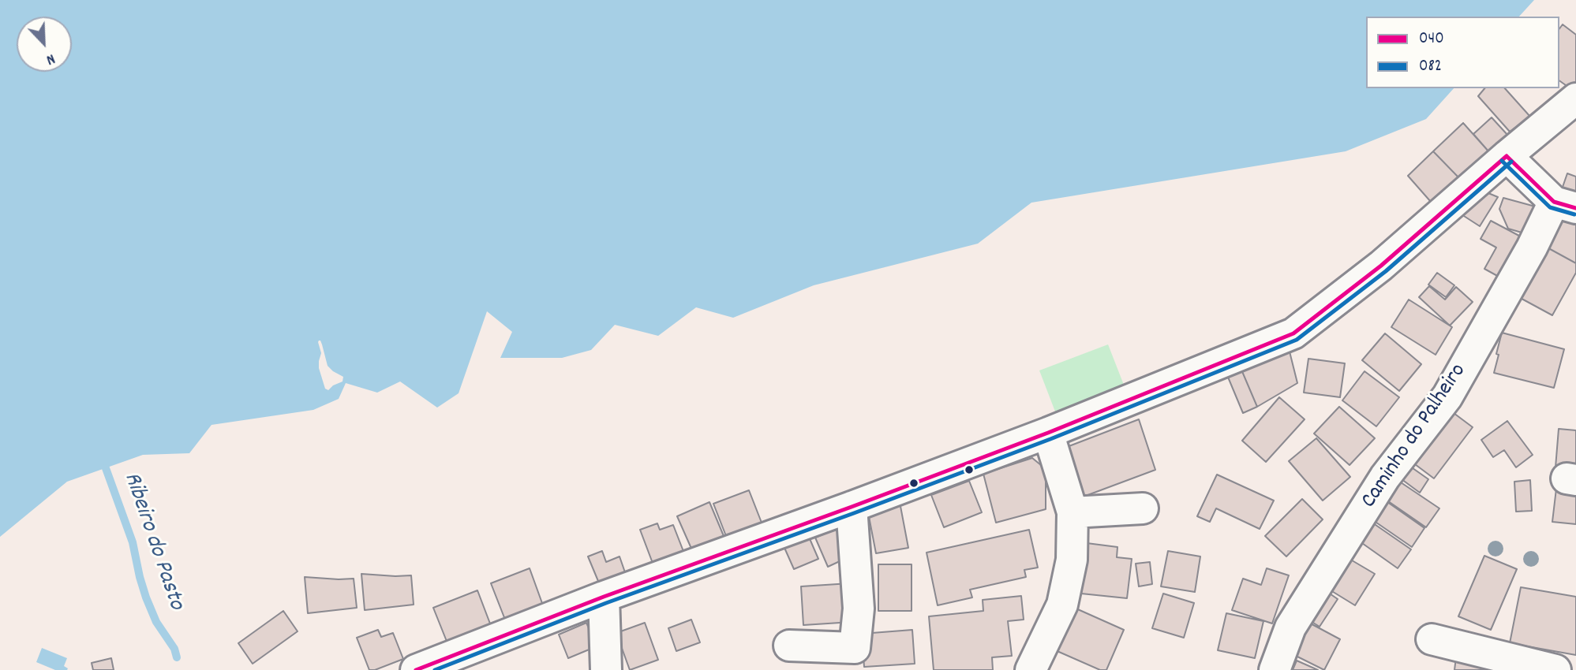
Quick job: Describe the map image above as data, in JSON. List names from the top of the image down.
{
  "streets": {
    "street": ["Caminho do Palheiro"]
  },
  "water": ["Ribeiro do Pasto"],
  "lines": ["transit line 040", "transit line 082"],
  "legend": ["040", "082"],
  "north": "bottom right"
}
